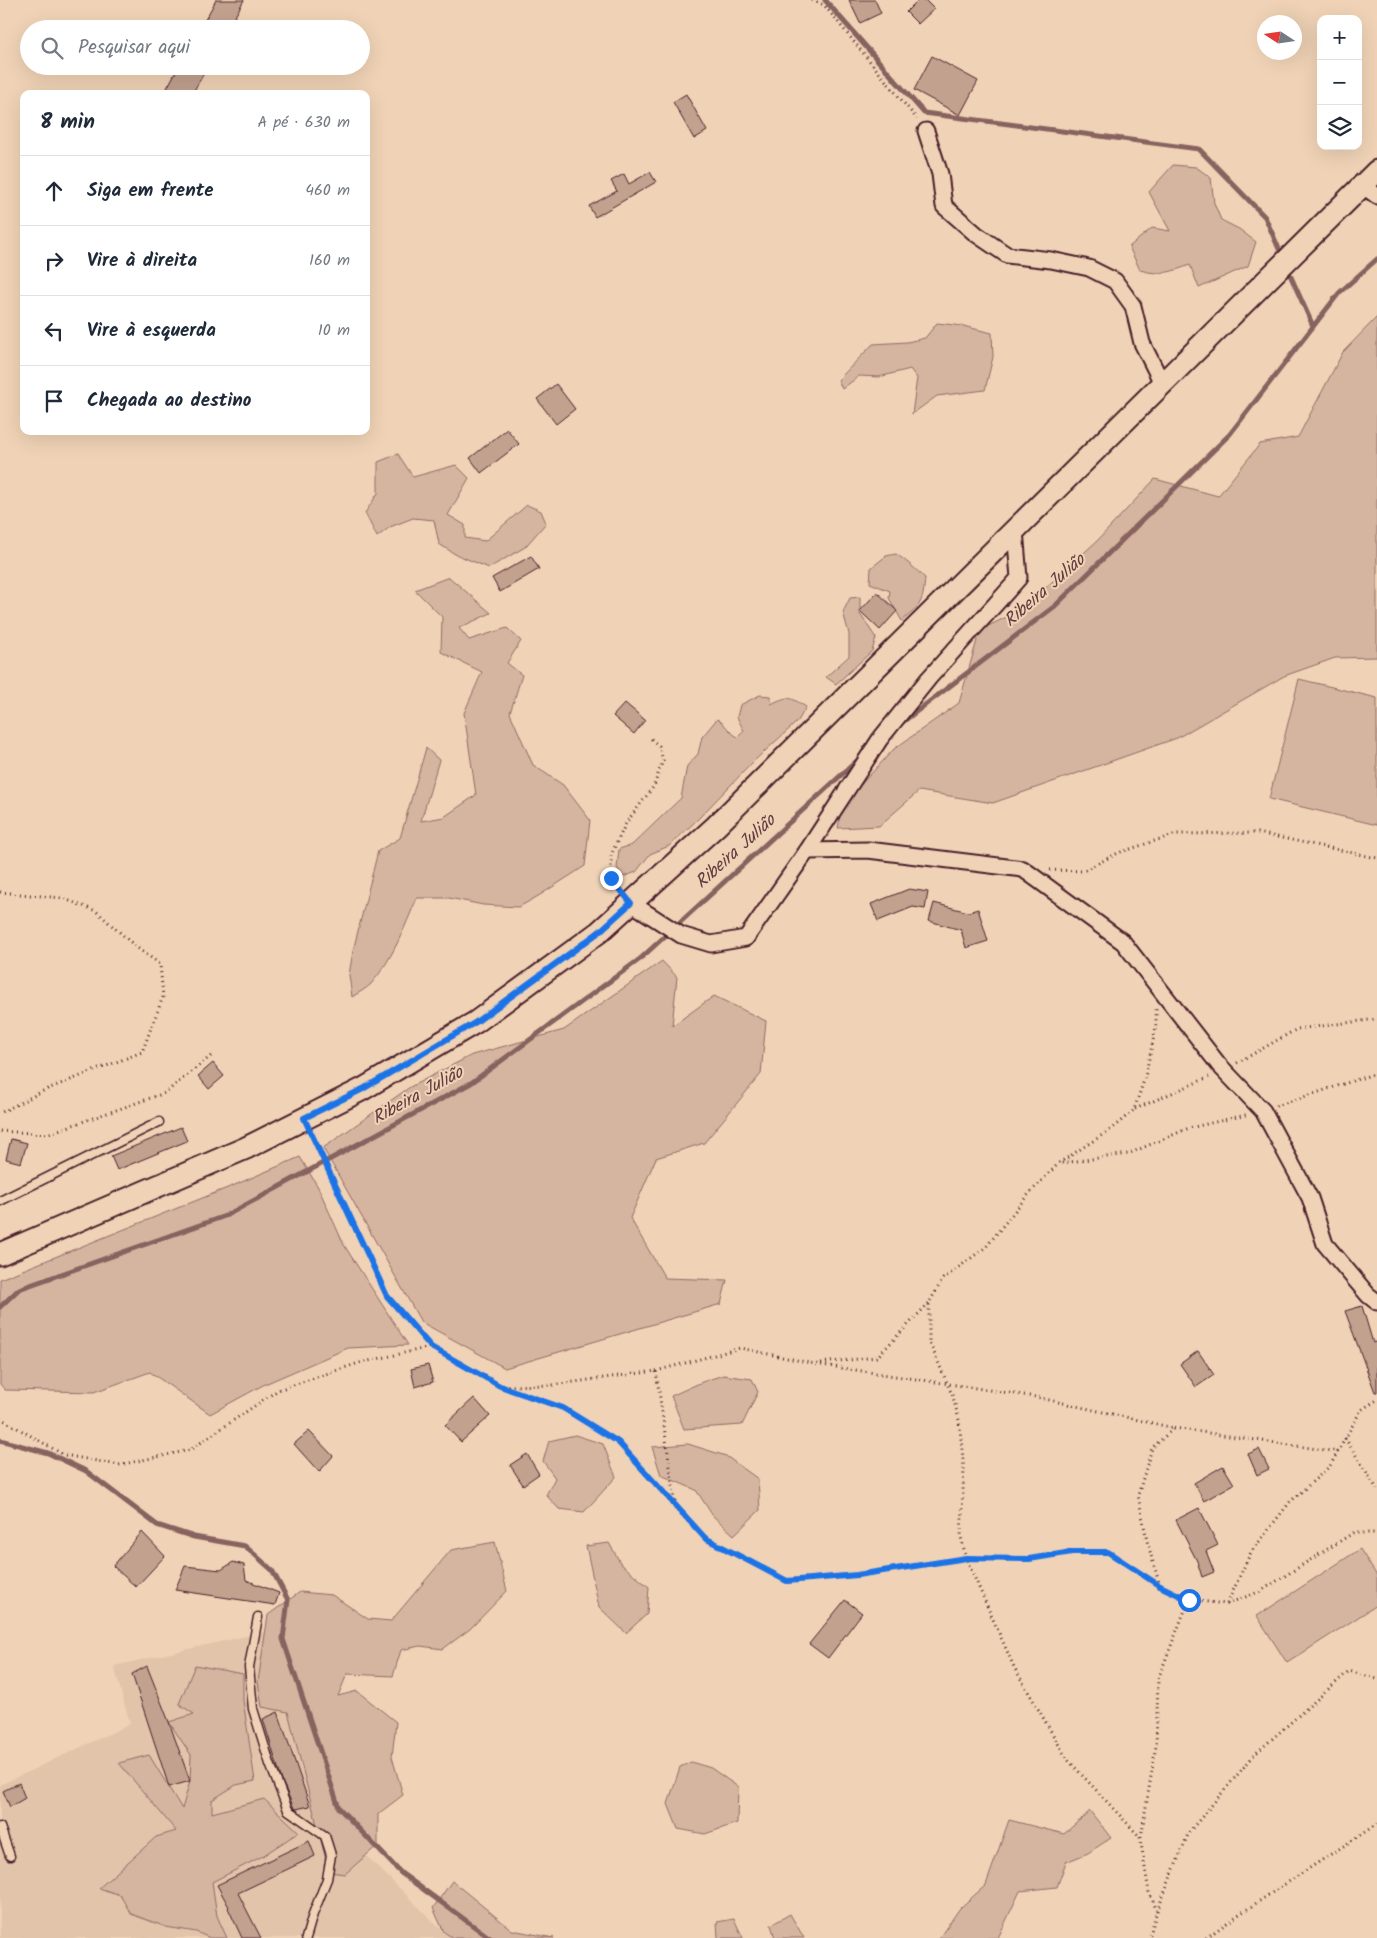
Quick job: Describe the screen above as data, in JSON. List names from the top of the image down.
{
  "water": ["Ribeira Julião"],
  "north": "left",
  "page": {
    "map_buttons": ["+", "−"],
    "search": "Pesquisar aqui",
    "heading": ["8 min", "A pé · 630 m"],
    "list": [
      ["Siga em frente", "460 m"],
      ["Vire à direita", "160 m"],
      ["Vire à esquerda", "10 m"],
      "Chegada ao destino"
    ]
  }
}
